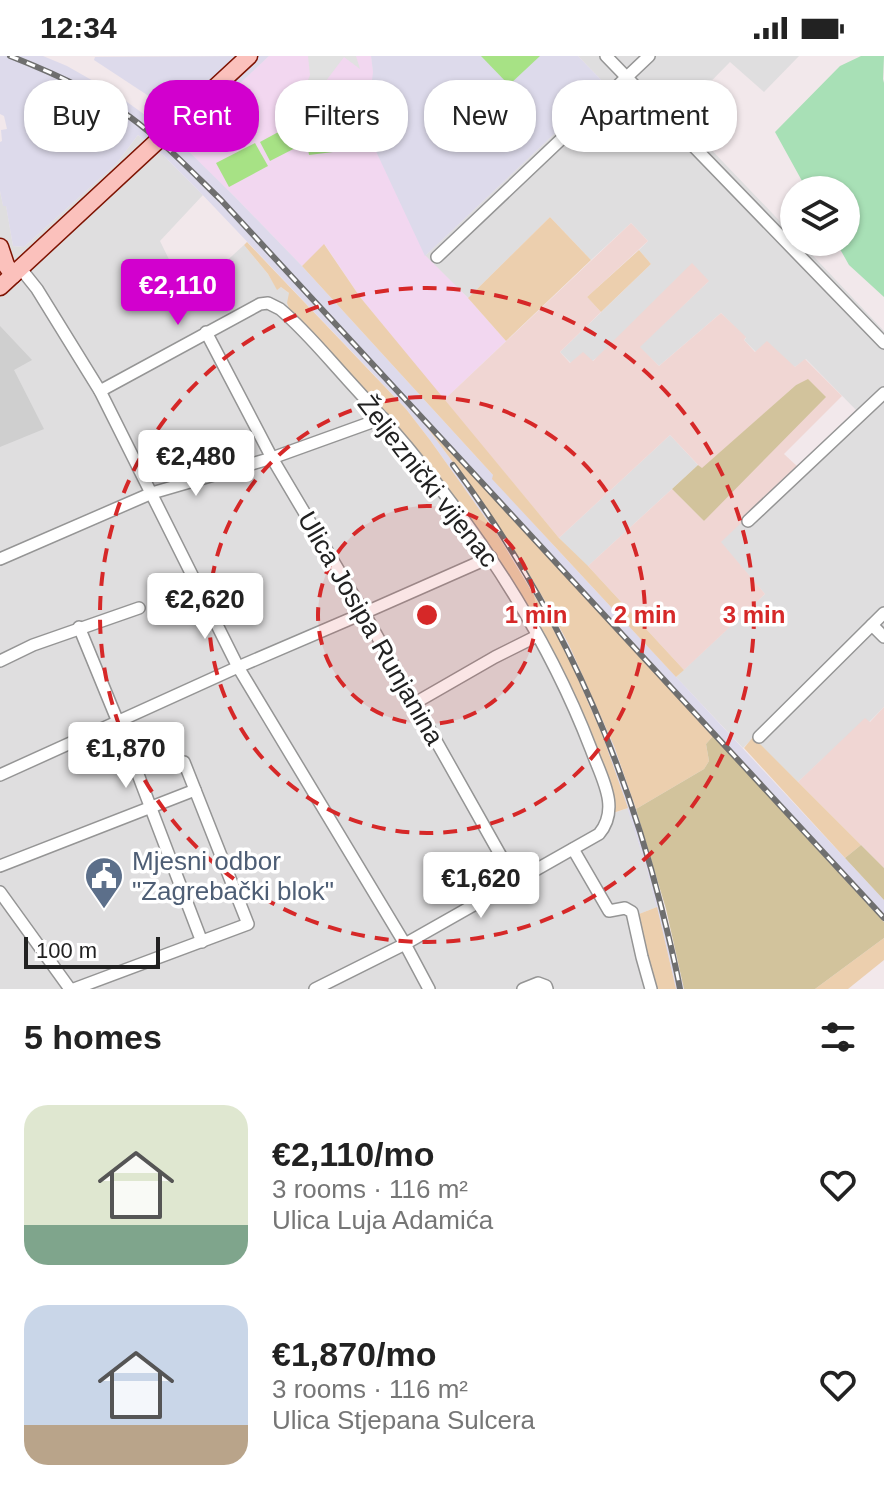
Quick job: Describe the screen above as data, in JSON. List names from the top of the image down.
{
  "streets": {
    "street": ["Željeznički vijenac", "Ulica Josipa Runjanina"]
  },
  "crossings": [
    ["Željeznički vijenac", "Ulica Josipa Runjanina"]
  ],
  "places": {
    "public building": ["Mjesni odbor \"Zagrebački blok\""]
  },
  "scale_bar": "100 m",
  "page": {
    "status": "12:34",
    "chip": [
      "Buy",
      "Rent",
      "Filters",
      "New",
      "Apartment"
    ],
    "price": [
      "€2,110",
      "€2,480",
      "€2,620",
      "€1,870",
      "€1,620"
    ],
    "scale": "100 m",
    "heading": "5 homes",
    "list": [
      {
        "name": "€2,110/mo",
        "note": "3 rooms · 116 m² · Ulica Luja Adamića"
      },
      {
        "name": "€1,870/mo",
        "note": "3 rooms · 116 m² · Ulica Stjepana Sulcera"
      }
    ]
  },
  "rings": ["1 min", "2 min", "3 min"]
}
